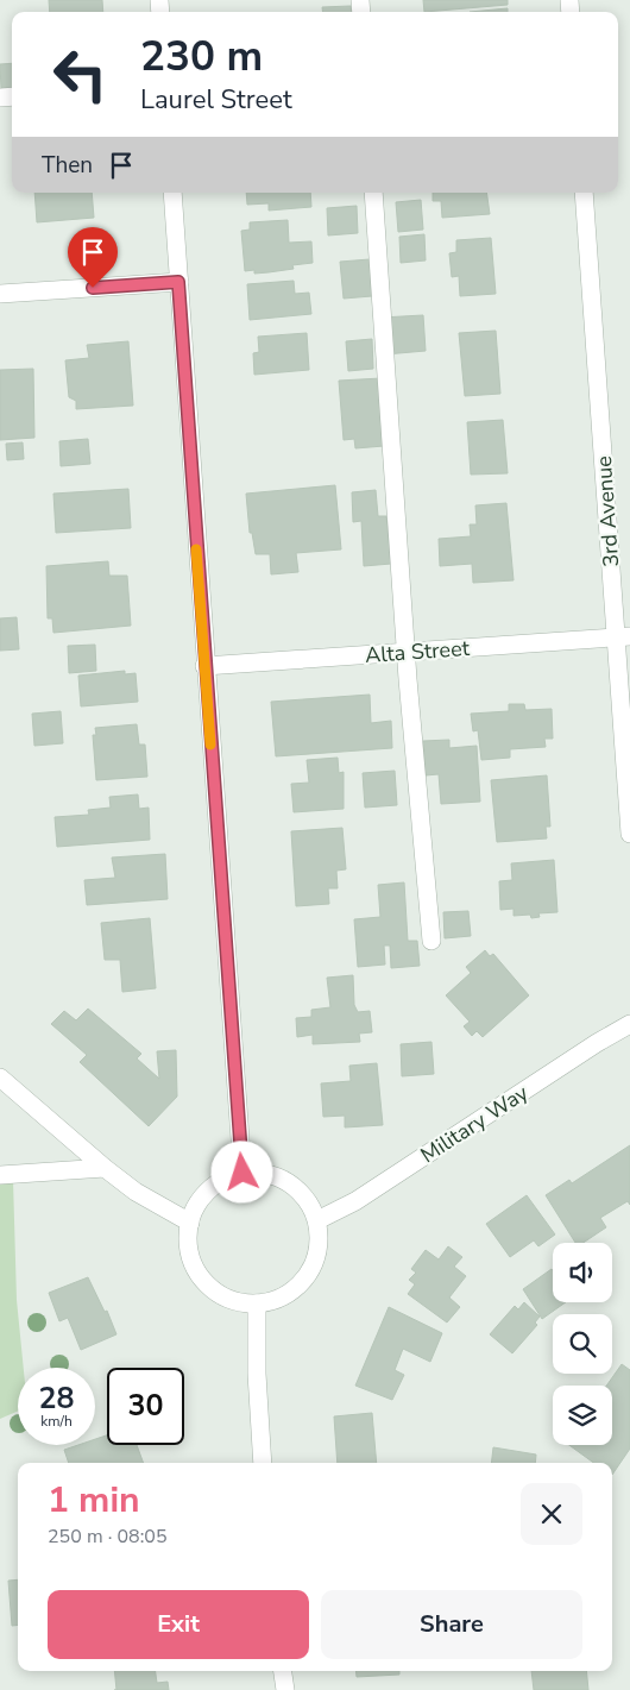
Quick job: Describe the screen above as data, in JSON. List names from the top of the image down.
{
  "streets": {
    "street": ["3rd Avenue", "Alta Street", "Military Way"]
  },
  "crossings": [
    ["3rd Avenue", "Alta Street"]
  ],
  "page": {
    "turn": ["230 m", "Laurel Street"],
    "then": "Then",
    "speed": "28 km/h",
    "limit": "30",
    "heading": ["1 min", "250 m · 08:05"],
    "buttons": ["Exit", "Share"]
  }
}
